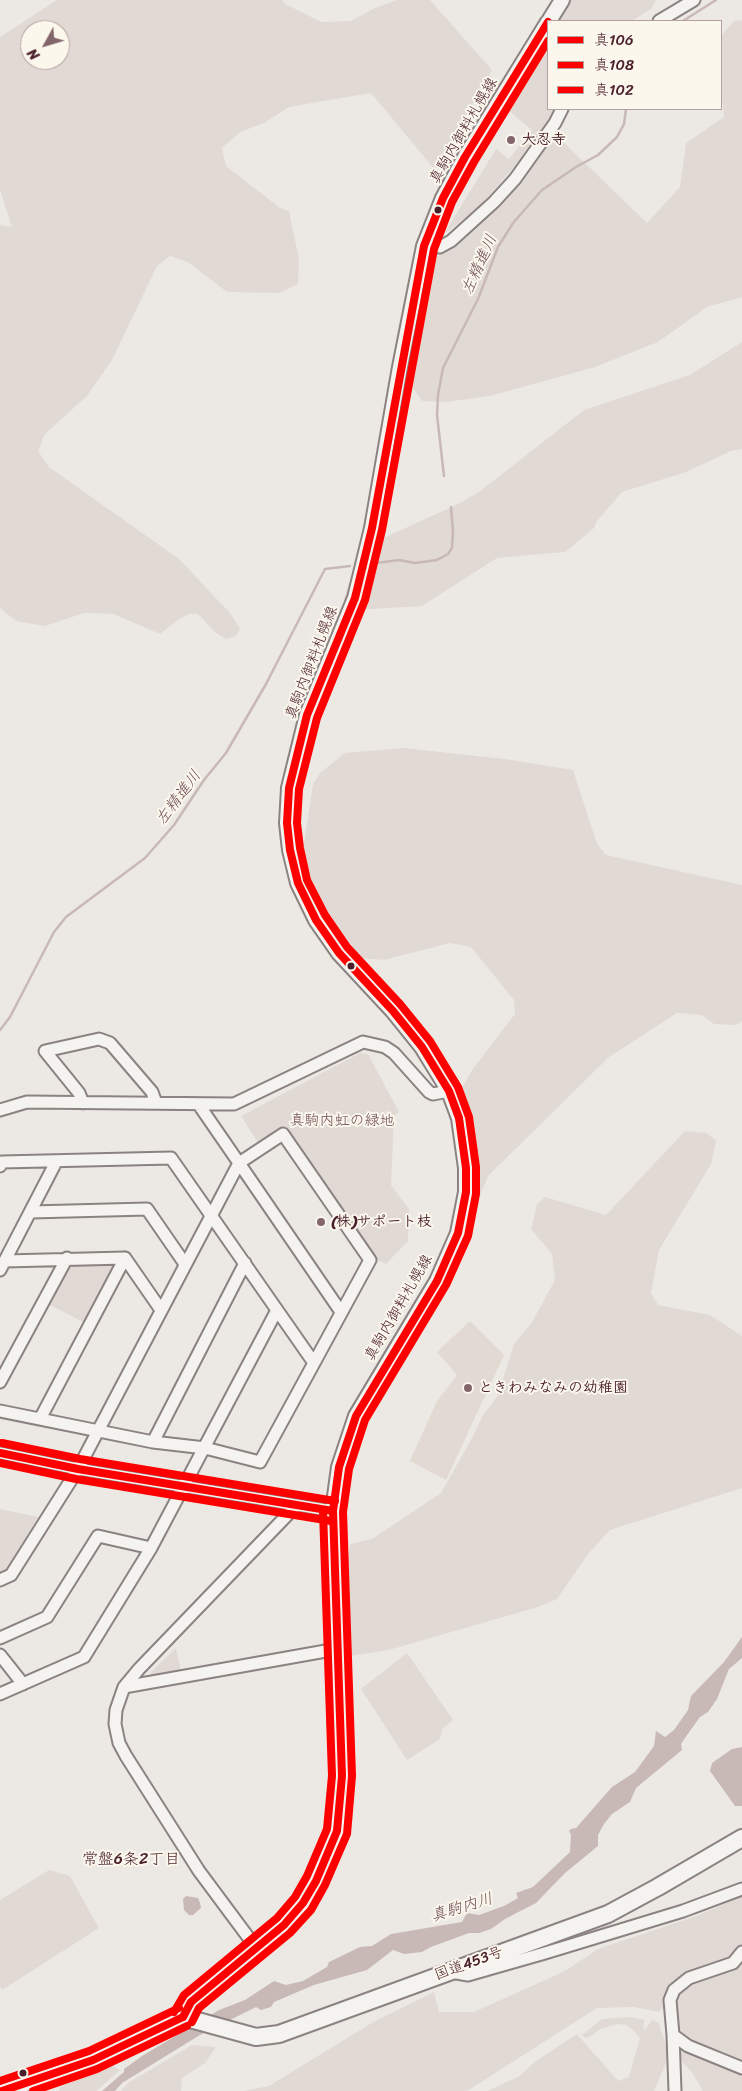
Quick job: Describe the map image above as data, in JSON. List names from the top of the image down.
{
  "streets": {
    "highway": ["国道453号"],
    "main road": ["真駒内御料札幌線"]
  },
  "crossings": [
    ["真駒内御料札幌線", "国道453号"]
  ],
  "districts": ["常盤6条2丁目"],
  "water": ["左精進川", "真駒内川"],
  "parks": ["真駒内虹の緑地"],
  "places": ["大忍寺", "(株)サポート枝", "ときわみなみの幼稚園"],
  "lines": ["transit line 真106", "transit line 真108", "transit line 真102"],
  "legend": ["真106", "真108", "真102"],
  "north": "bottom left"
}
